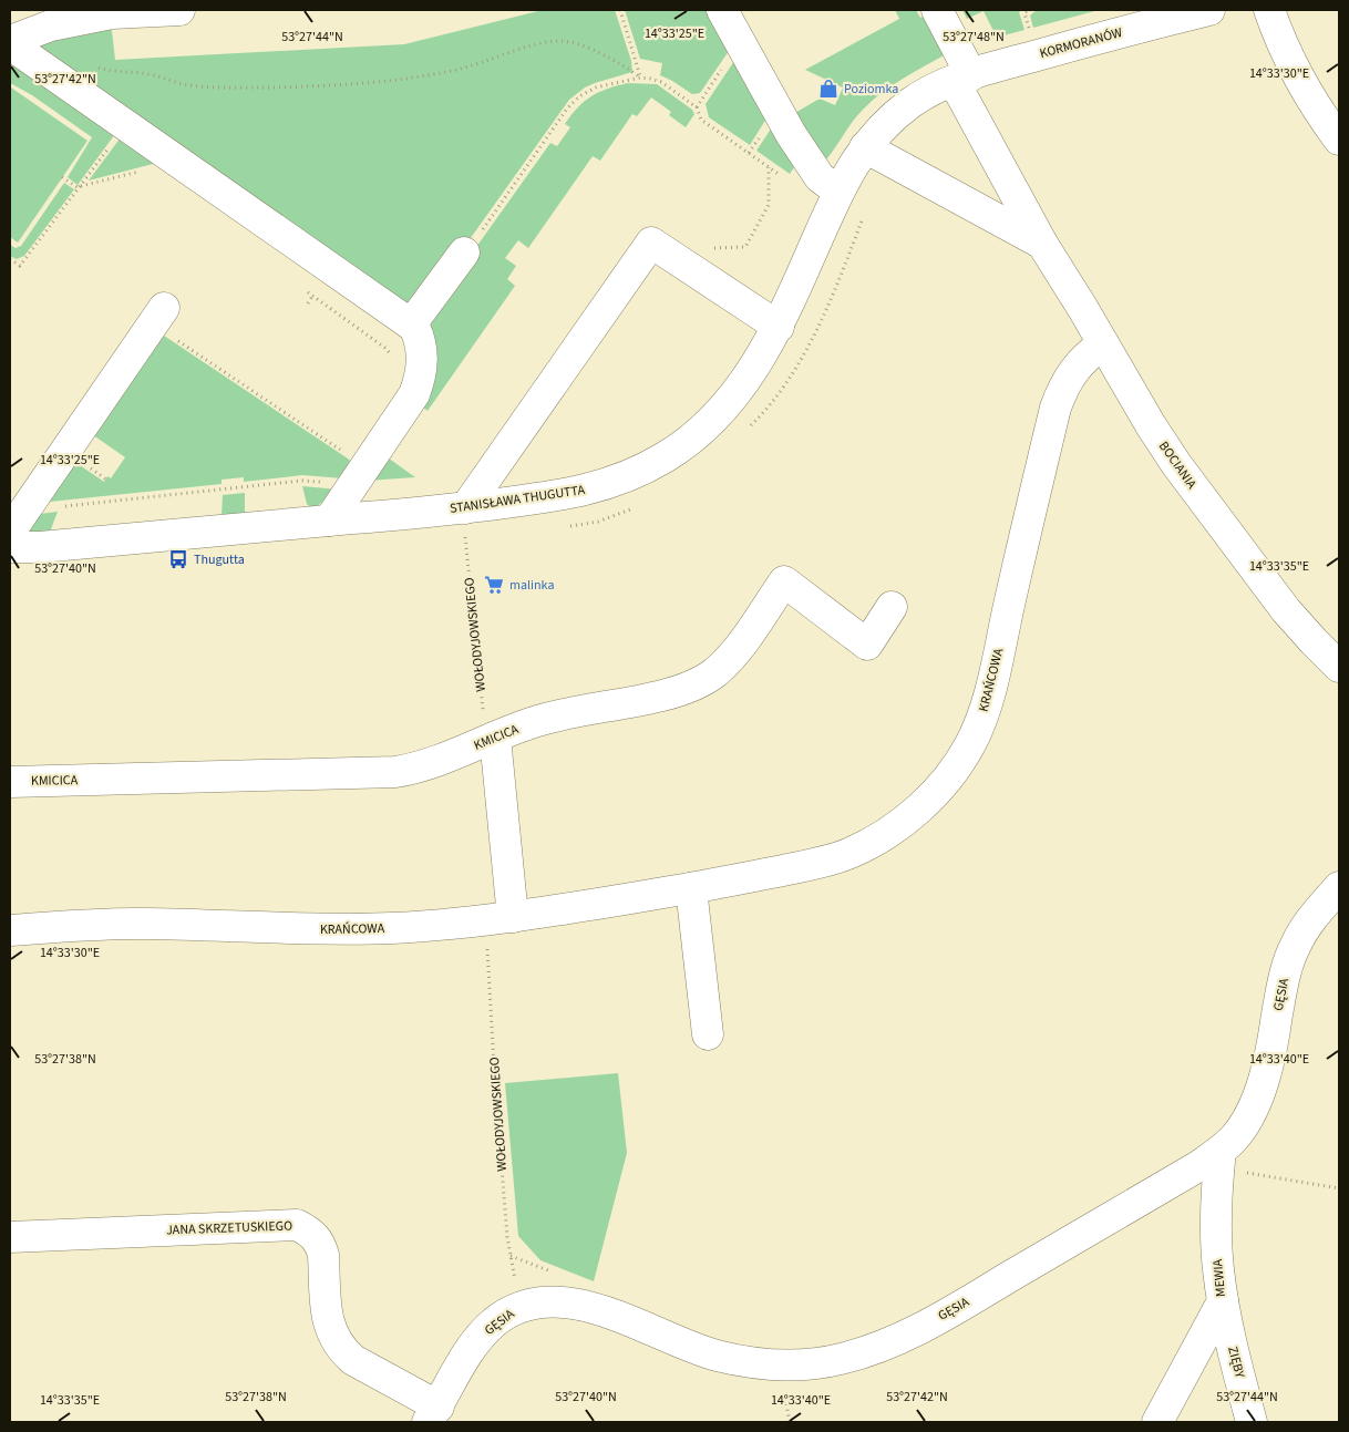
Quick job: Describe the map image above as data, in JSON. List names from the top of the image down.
{
  "streets": {
    "street": [
      "KORMORANÓW",
      "BOCIANIA",
      "STANISŁAWA THUGUTTA",
      "KRAŃCOWA",
      "KMICICA",
      "GĘSIA",
      "JANA SKRZETUSKIEGO",
      "MEWIA",
      "ZIĘBY"
    ],
    "path": ["WOŁODYJOWSKIEGO"]
  },
  "crossings": [
    ["KORMORANÓW", "BOCIANIA"],
    ["KORMORANÓW", "STANISŁAWA THUGUTTA"],
    ["BOCIANIA", "STANISŁAWA THUGUTTA"],
    ["BOCIANIA", "KRAŃCOWA"],
    ["STANISŁAWA THUGUTTA", "WOŁODYJOWSKIEGO"],
    ["WOŁODYJOWSKIEGO", "KRAŃCOWA"],
    ["WOŁODYJOWSKIEGO", "KMICICA"],
    ["WOŁODYJOWSKIEGO", "GĘSIA"],
    ["GĘSIA", "JANA SKRZETUSKIEGO"],
    ["GĘSIA", "MEWIA"],
    ["MEWIA", "ZIĘBY"]
  ],
  "places": {
    "shop": ["Poziomka"],
    "bus stop": ["Thugutta"],
    "supermarket": ["malinka"]
  },
  "coordinates": [
    "14°33'25\"E",
    "53°27'44\"N",
    "53°27'48\"N",
    "14°33'30\"E",
    "53°27'42\"N",
    "14°33'35\"E",
    "53°27'40\"N",
    "53°27'38\"N",
    "14°33'40\"E"
  ]
}
